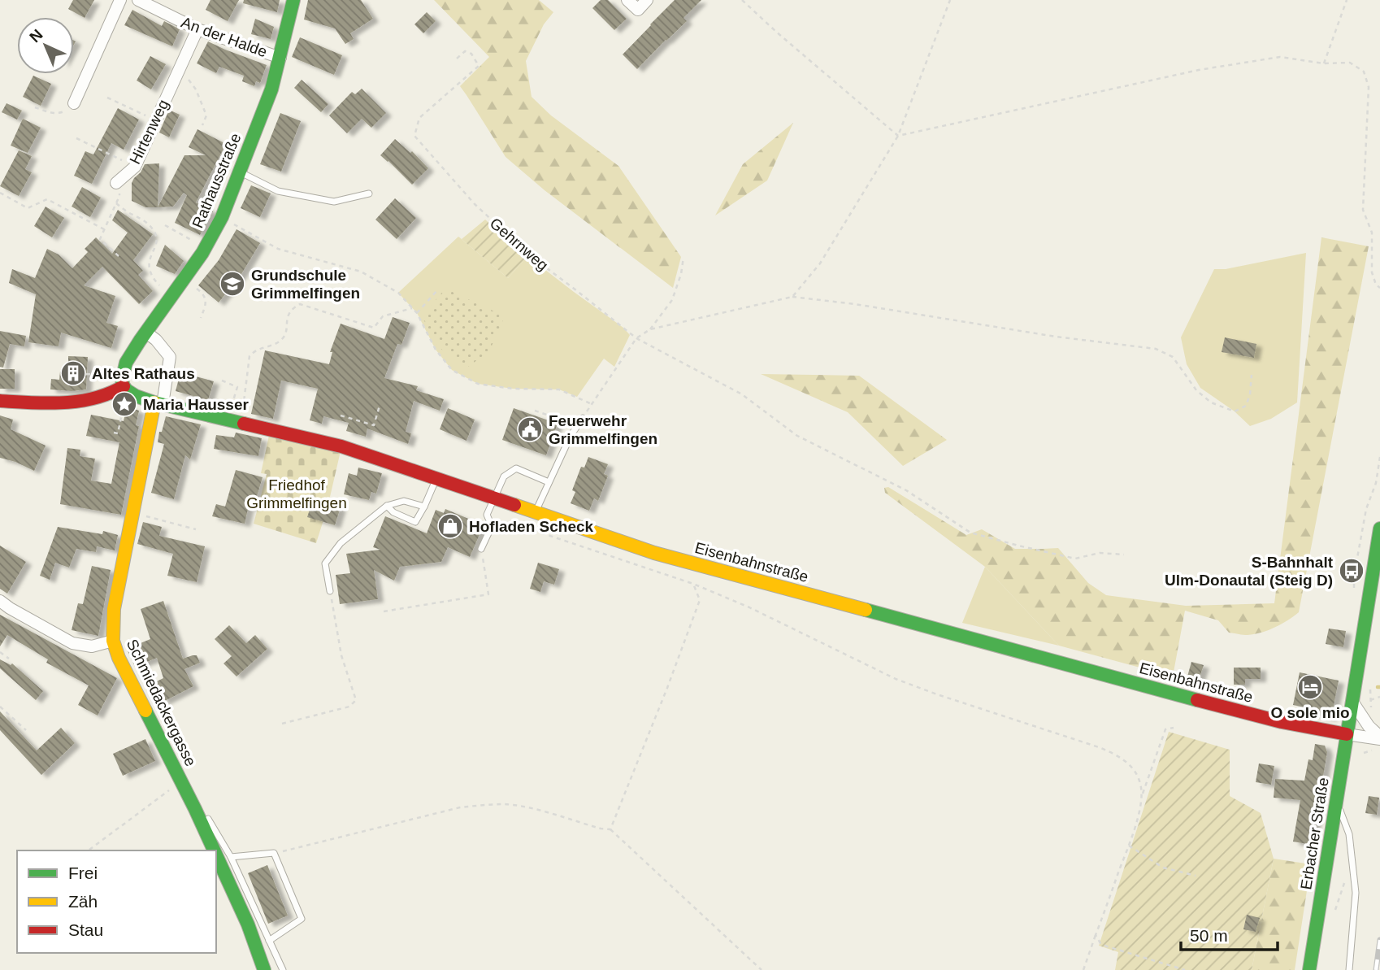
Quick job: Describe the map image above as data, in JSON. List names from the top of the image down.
{
  "streets": {
    "street": [
      "An der Halde",
      "Hirtenweg",
      "Rathausstraße",
      "Eisenbahnstraße",
      "Schmiedackergasse",
      "Erbacher Straße"
    ],
    "path": ["Gehrnweg"]
  },
  "crossings": [
    ["An der Halde", "Hirtenweg"],
    ["An der Halde", "Rathausstraße"],
    ["Eisenbahnstraße", "Schmiedackergasse"],
    ["Eisenbahnstraße", "Erbacher Straße"]
  ],
  "parks": ["Friedhof Grimmelfingen"],
  "places": {
    "school or university": ["Grundschule Grimmelfingen"],
    "building": ["Altes Rathaus"],
    "place": ["Maria Hausser"],
    "public building": ["Feuerwehr Grimmelfingen"],
    "shop": ["Hofladen Scheck"],
    "bus stop": ["S-Bahnhalt Ulm-Donautal (Steig D)"],
    "hotel": ["O sole mio"]
  },
  "legend": ["Frei", "Zäh", "Stau"],
  "scale_bar": "50 m",
  "north": "top left"
}
